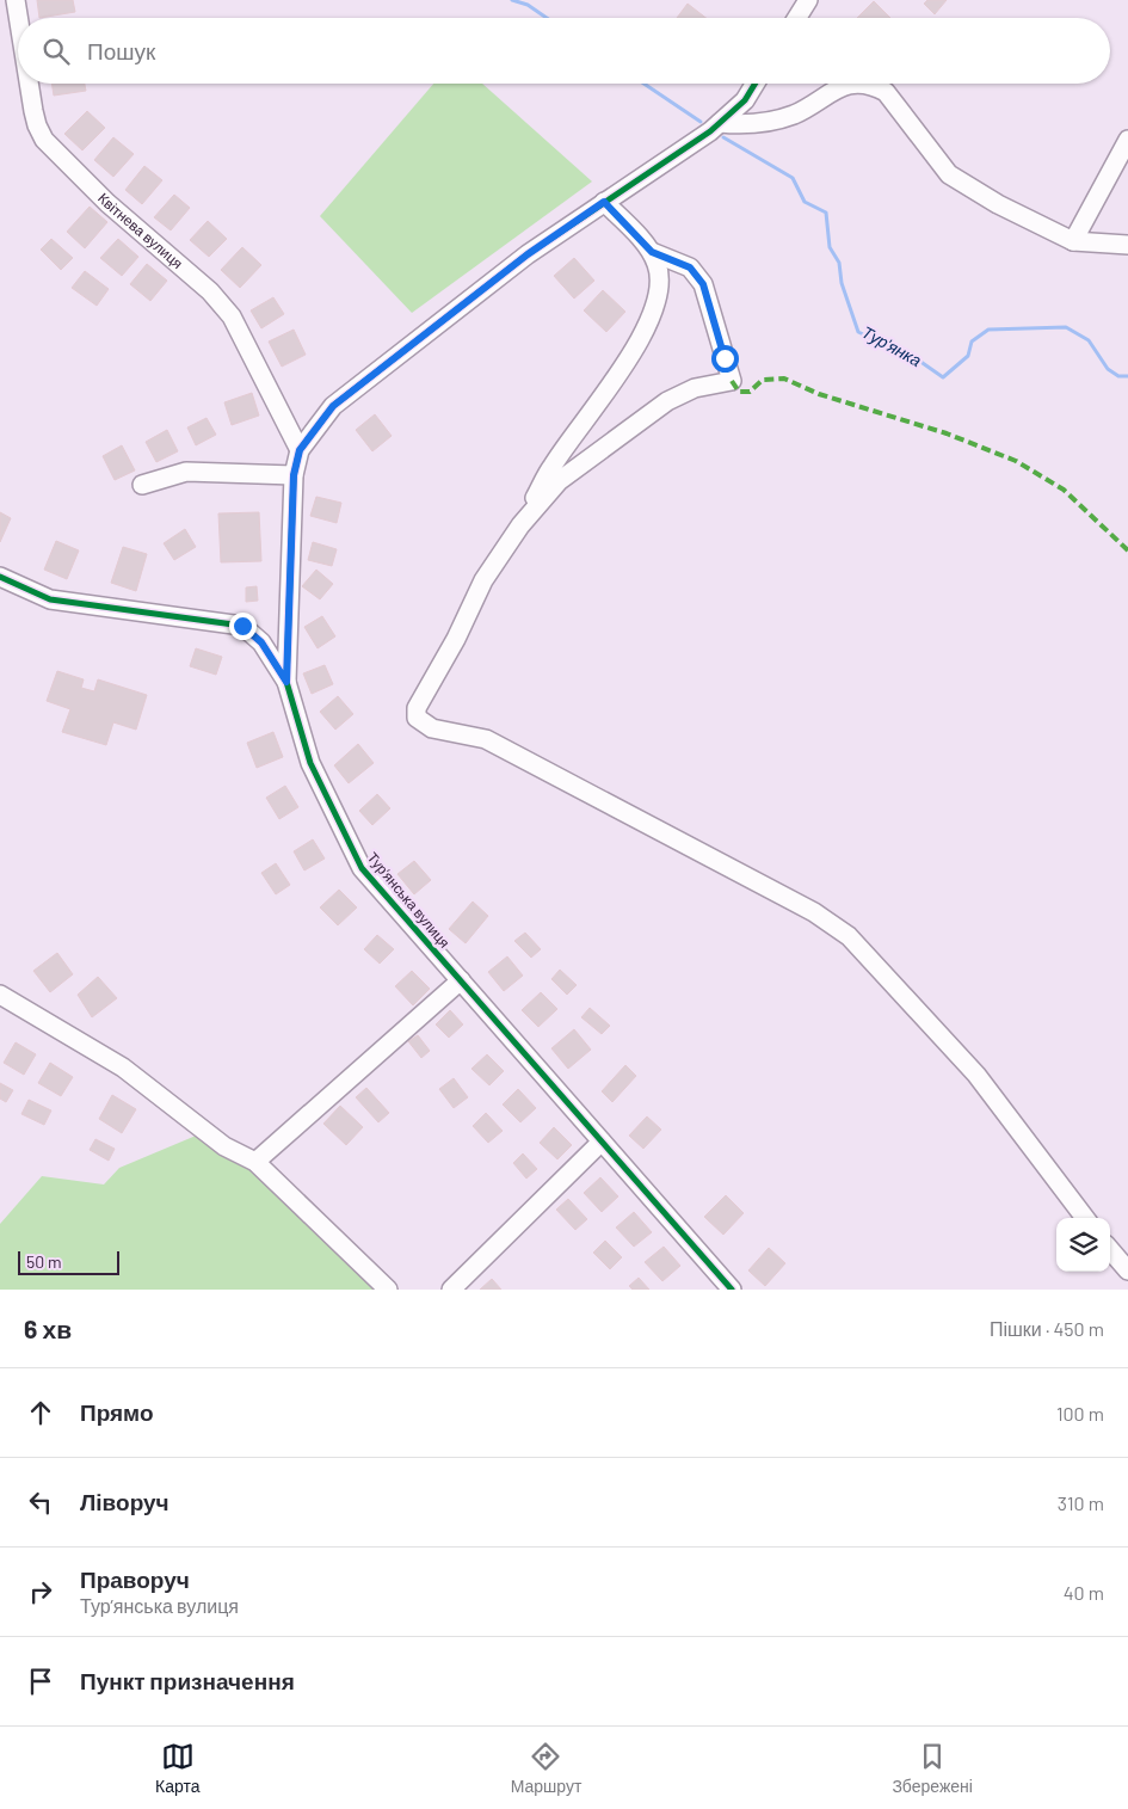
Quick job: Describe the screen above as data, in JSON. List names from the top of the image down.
{
  "streets": {
    "street": ["Квітнева вулиця", "Турʼянська вулиця"]
  },
  "water": ["Тур'янка"],
  "scale_bar": "50 m",
  "page": {
    "search": "Пошук",
    "scale": "50 m",
    "heading": ["6 хв", "Пішки · 450 m"],
    "list": [
      ["Прямо", "100 m"],
      ["Ліворуч", "310 m"],
      ["Праворуч", "Турʼянська вулиця", "40 m"],
      "Пункт призначення"
    ],
    "nav": ["Карта", "Маршрут", "Збережені"]
  }
}
